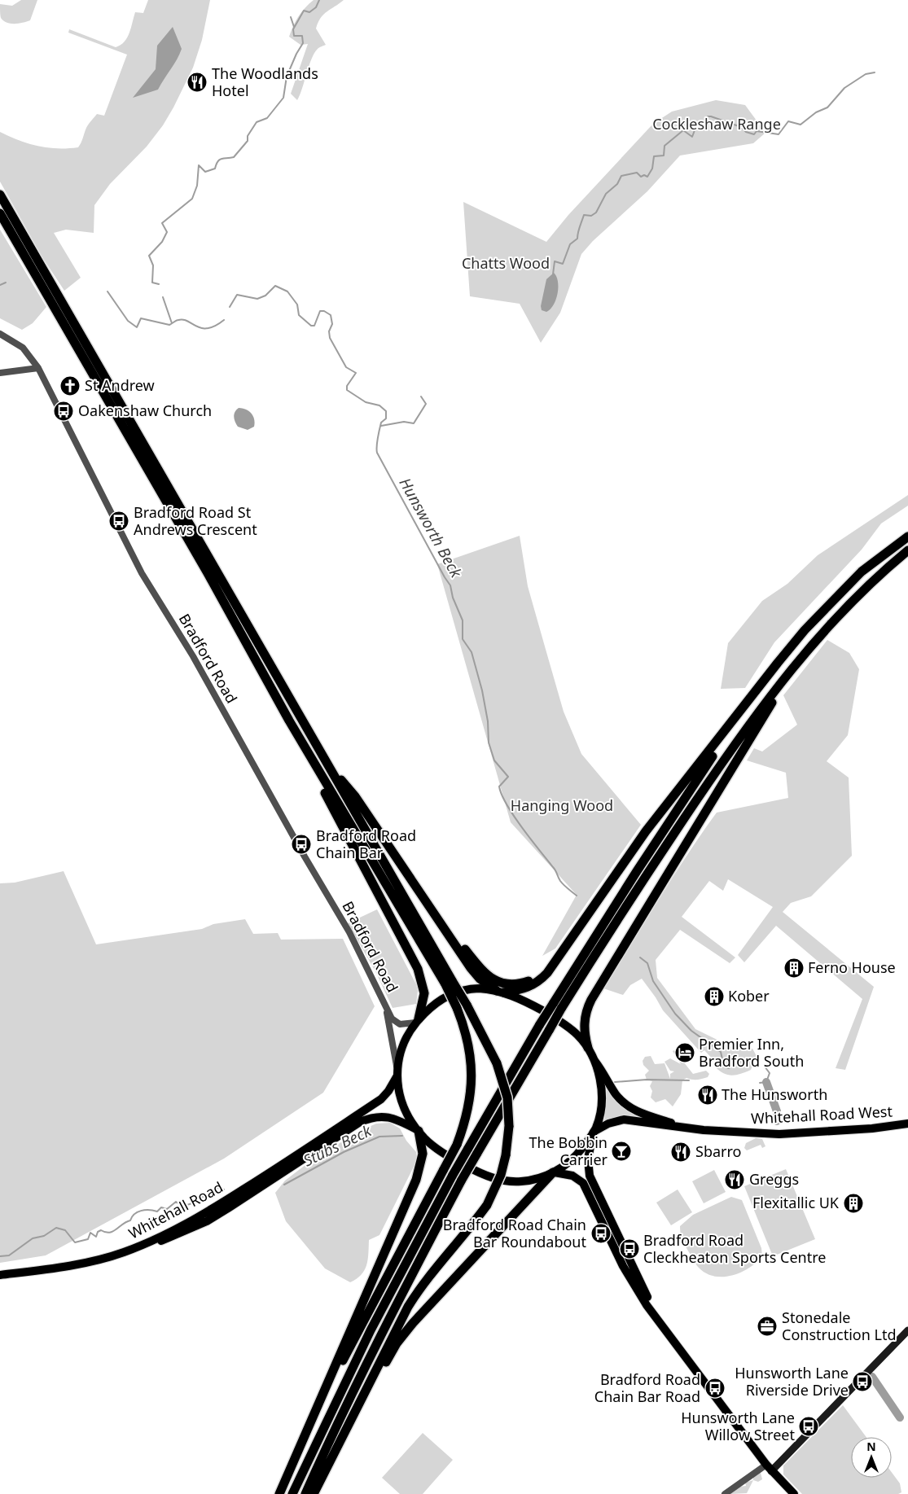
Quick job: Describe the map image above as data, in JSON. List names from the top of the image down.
{
  "streets": {
    "main road": ["Whitehall Road West", "Whitehall Road"],
    "street": ["Bradford Road"]
  },
  "crossings": [
    ["Bradford Road", "Whitehall Road"]
  ],
  "water": ["Hunsworth Beck", "Stubs Beck"],
  "parks": ["Cockleshaw Range", "Chatts Wood", "Hanging Wood"],
  "places": {
    "restaurant": [
      "The Woodlands Hotel",
      "The Hunsworth",
      "Sbarro",
      "Greggs"
    ],
    "church": ["St Andrew"],
    "bus stop": [
      "Oakenshaw Church",
      "Bradford Road St Andrews Crescent",
      "Bradford Road Chain Bar",
      "Bradford Road Chain Bar Roundabout",
      "Bradford Road Cleckheaton Sports Centre",
      "Hunsworth Lane Riverside Drive",
      "Bradford Road Chain Bar Road",
      "Hunsworth Lane Willow Street"
    ],
    "building": ["Ferno House", "Kober", "Flexitallic UK"],
    "hotel": ["Premier Inn, Bradford South"],
    "bar": ["The Bobbin Carrier"],
    "office": ["Stonedale Construction Ltd"]
  },
  "north": "top"
}
